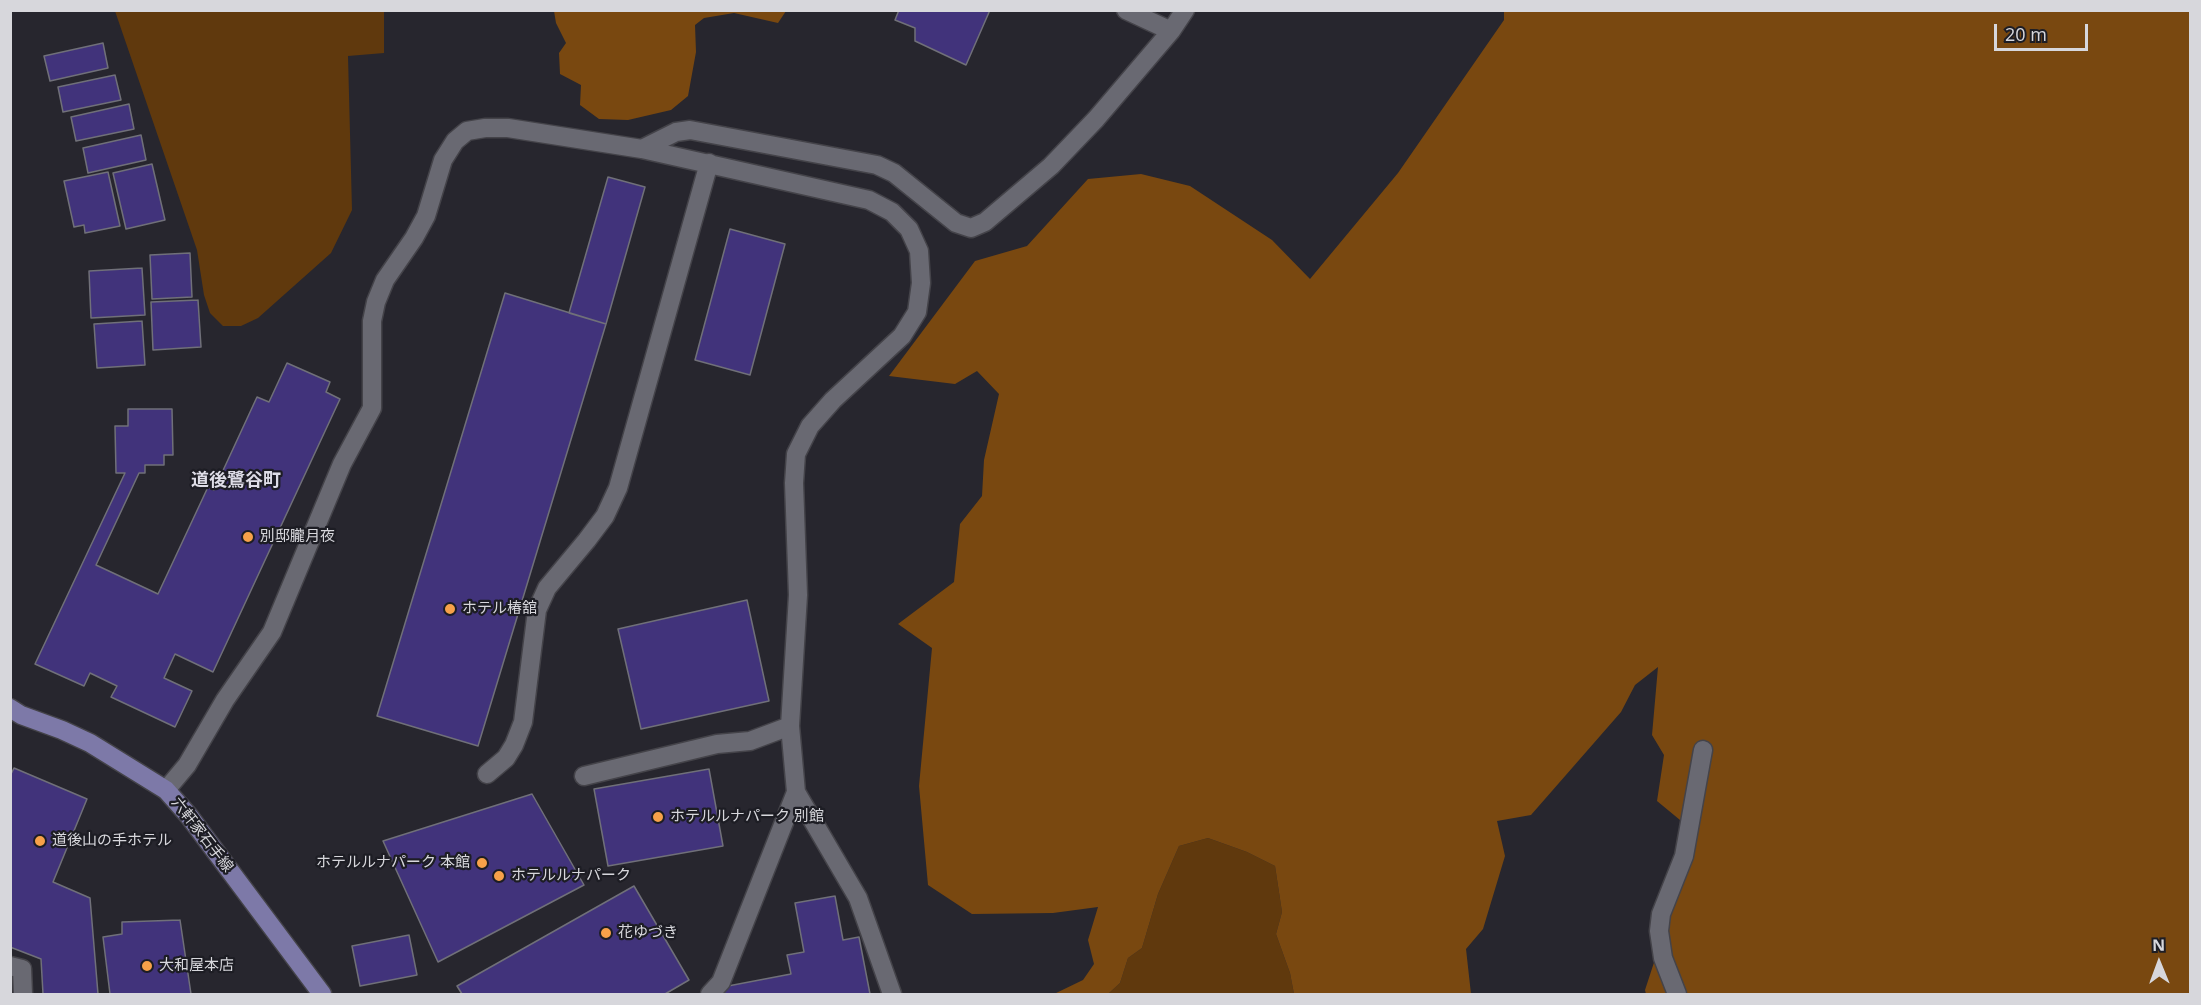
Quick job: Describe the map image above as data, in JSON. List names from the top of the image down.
{
  "streets": {
    "main road": ["六軒家石手線"]
  },
  "districts": ["道後鷺谷町"],
  "places": [
    "別邸朧月夜",
    "ホテル椿舘",
    "ホテルルナパーク 別館",
    "道後山の手ホテル",
    "ホテルルナパーク 本館",
    "ホテルルナパーク",
    "花ゆづき",
    "大和屋本店"
  ],
  "scale_bar": "20 m",
  "north": "top"
}
